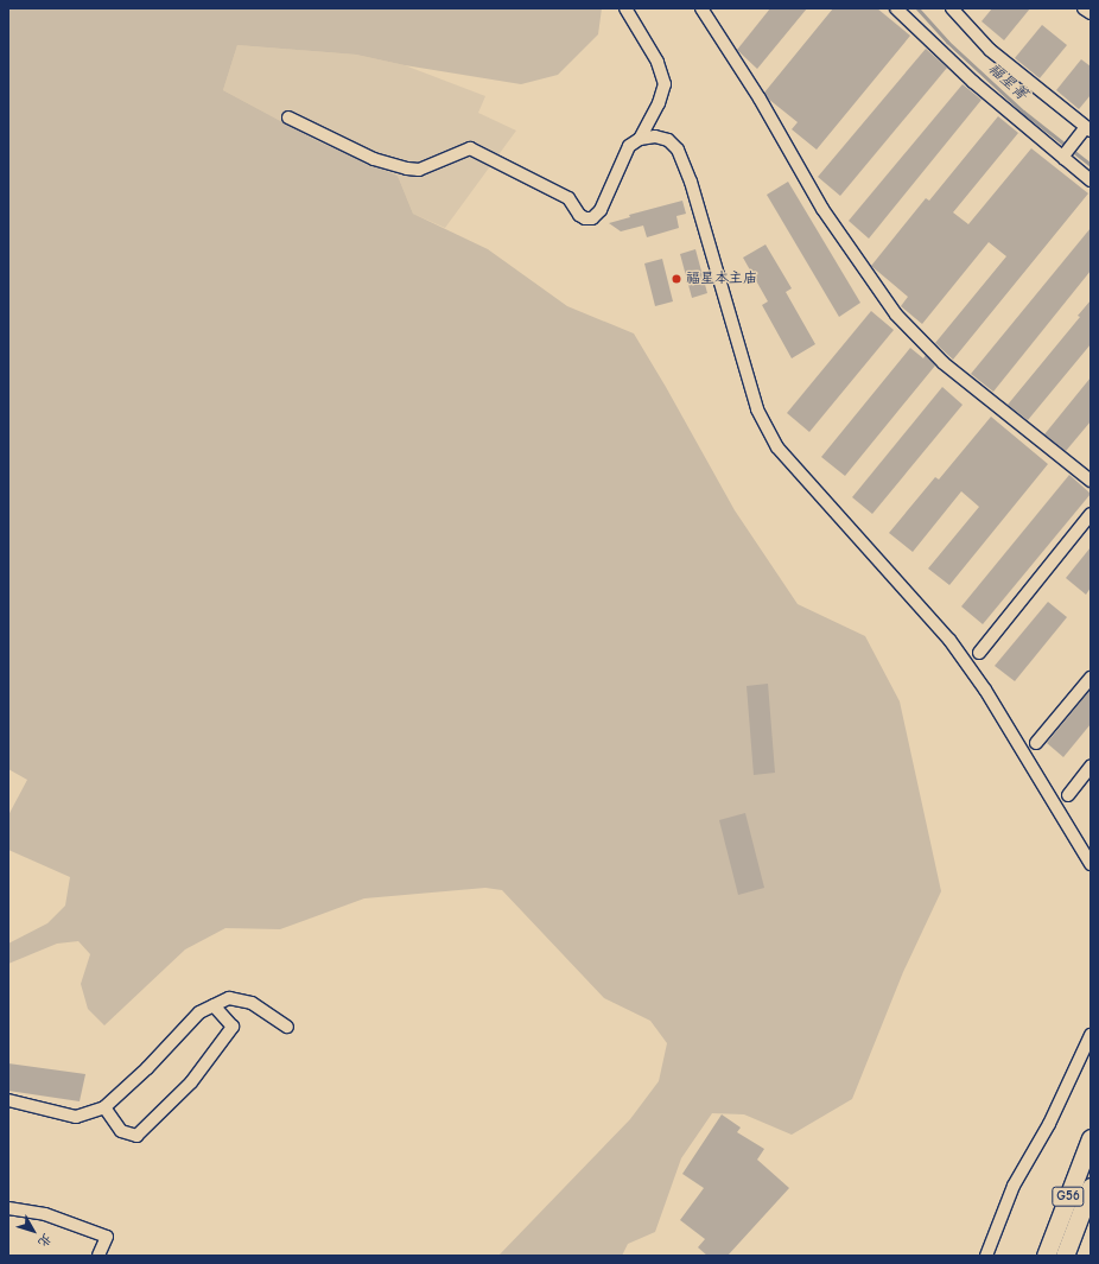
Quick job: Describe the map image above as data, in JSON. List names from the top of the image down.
{
  "streets": {
    "highway": ["G56"]
  },
  "water": ["福星箐"],
  "places": ["福星本主庙"],
  "north": "bottom right"
}
